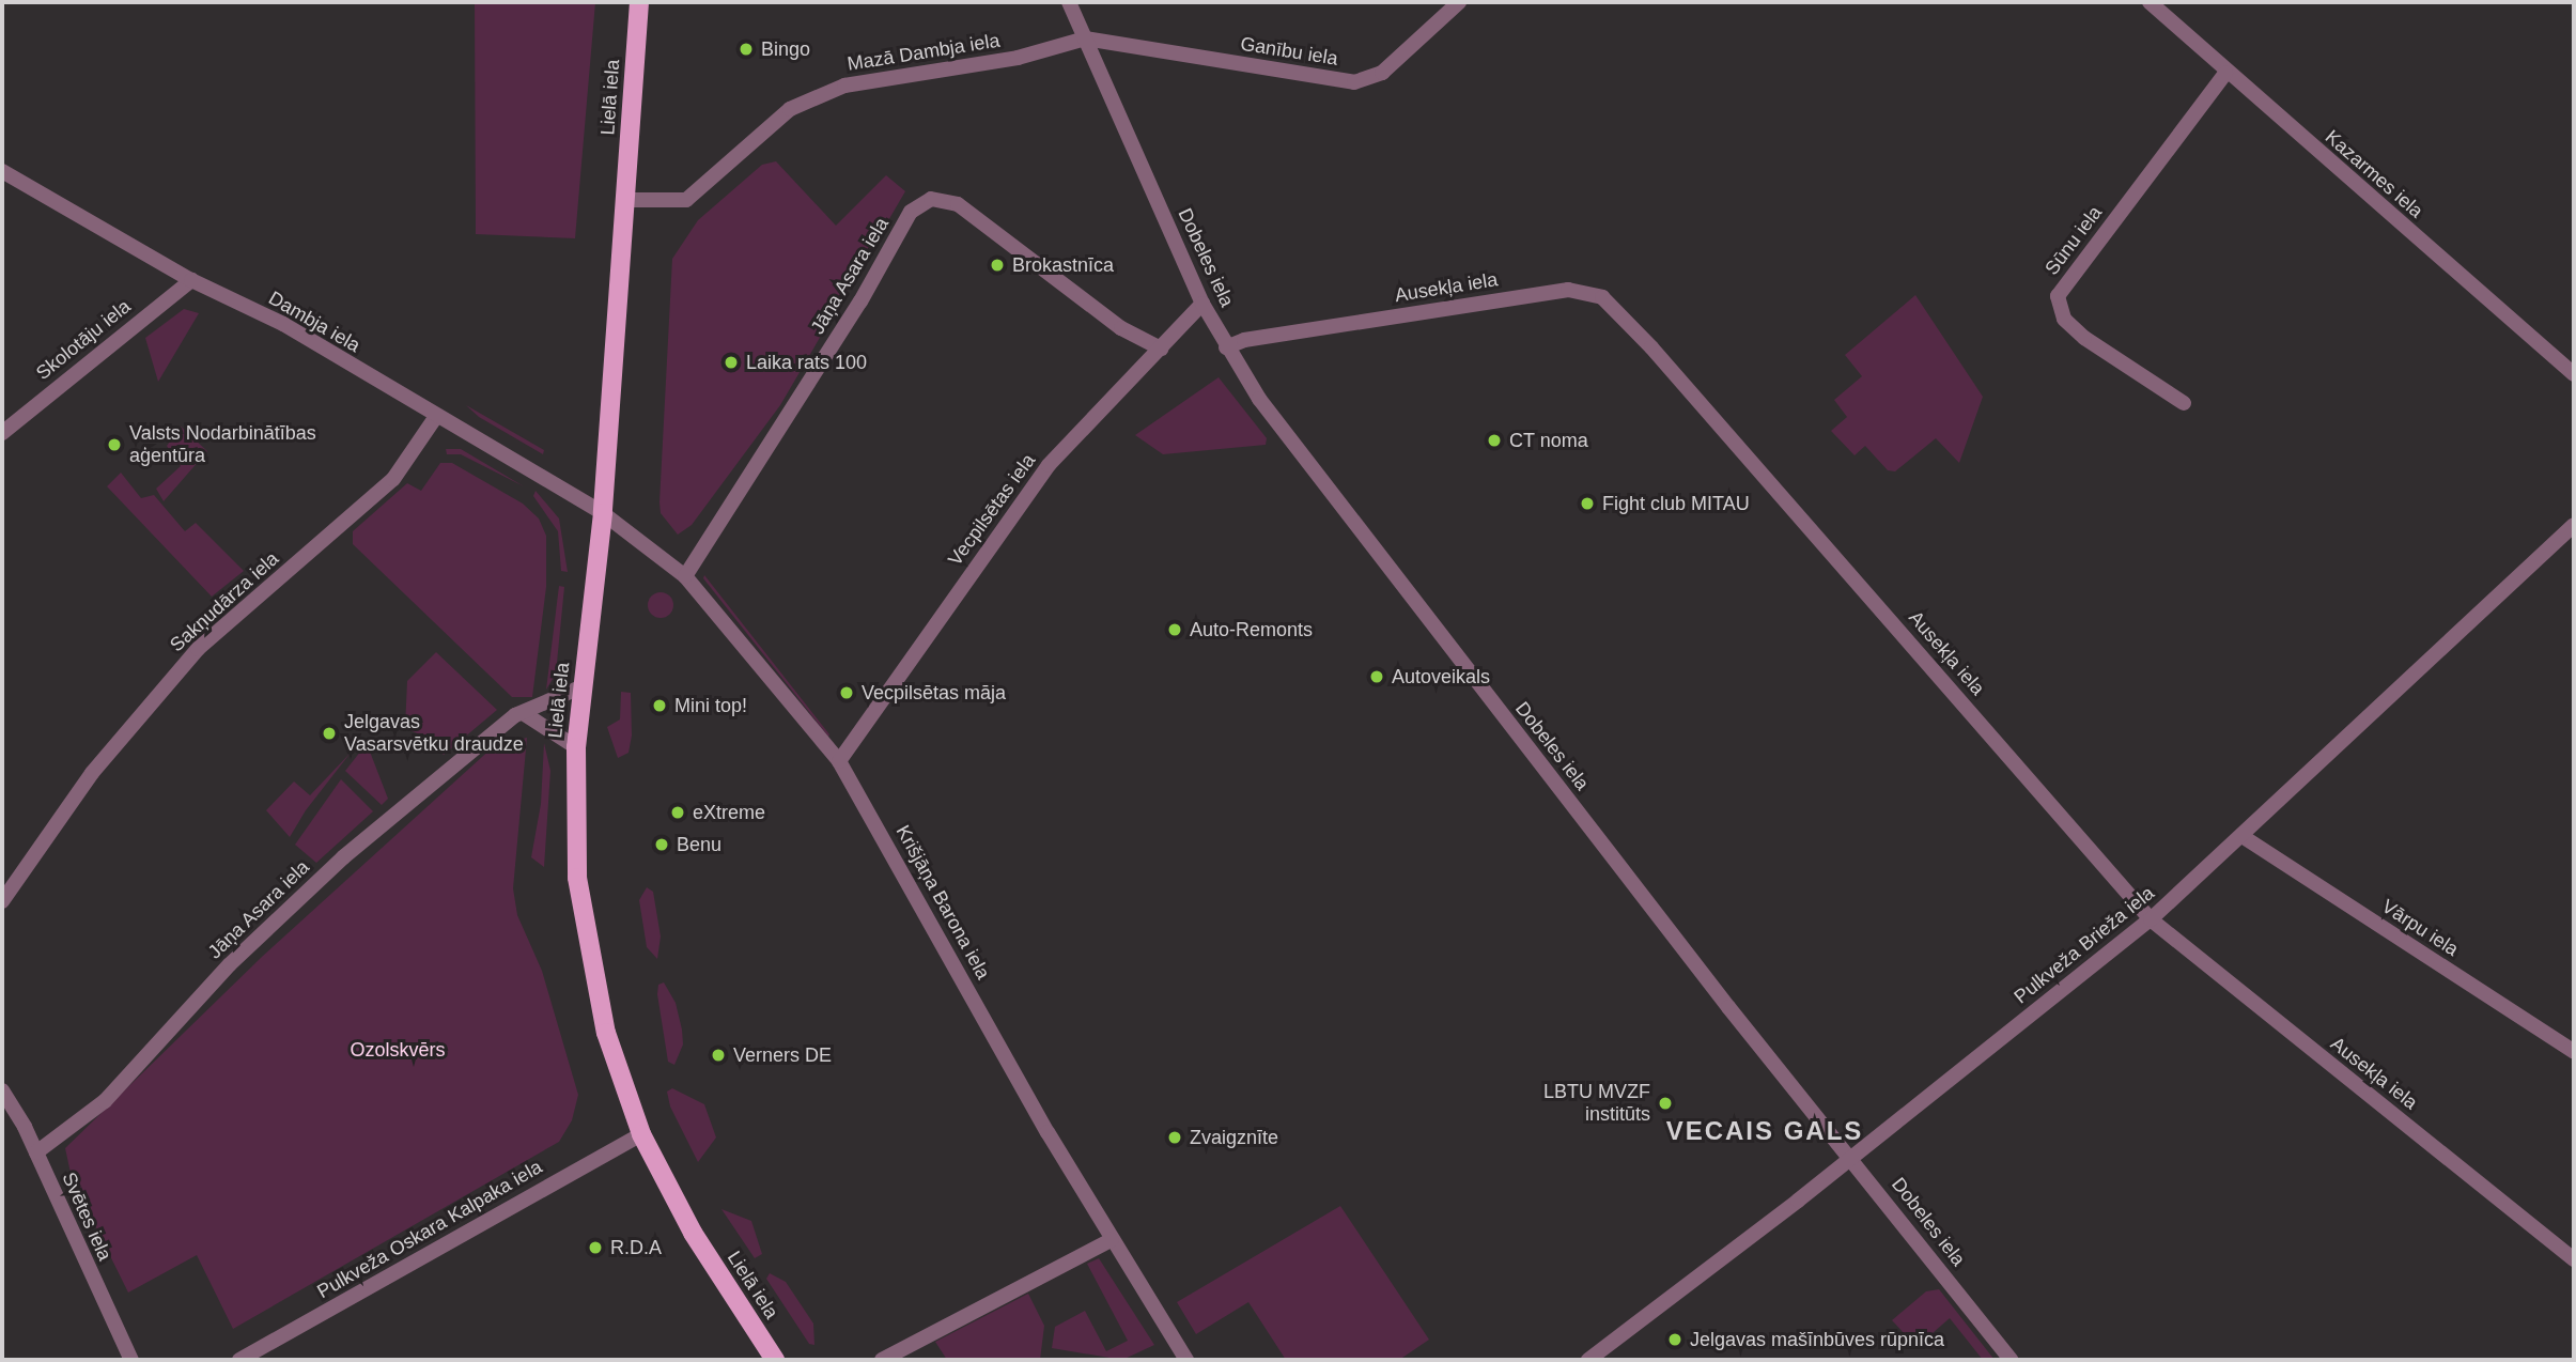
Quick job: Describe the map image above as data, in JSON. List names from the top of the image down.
{
  "streets": {
    "main road": ["Lielā iela"],
    "street": [
      "Ganību iela",
      "Mazā Dambja iela",
      "Kazarmes iela",
      "Sūnu iela",
      "Dobeles iela",
      "Jāņa Asara iela",
      "Ausekļa iela",
      "Dambja iela",
      "Skolotāju iela",
      "Vecpilsētas iela",
      "Sakņudārza iela",
      "Krišjāņa Barona iela",
      "Vārpu iela",
      "Pulkveža Brieža iela",
      "Svētes iela",
      "Pulkveža Oskara Kalpaka iela"
    ]
  },
  "crossings": [
    ["Ganību iela", "Mazā Dambja iela"],
    ["Ganību iela", "Dobeles iela"],
    ["Mazā Dambja iela", "Lielā iela"],
    ["Mazā Dambja iela", "Dobeles iela"],
    ["Lielā iela", "Jāņa Asara iela"],
    ["Lielā iela", "Dambja iela"],
    ["Lielā iela", "Krišjāņa Barona iela"],
    ["Lielā iela", "Pulkveža Oskara Kalpaka iela"],
    ["Kazarmes iela", "Sūnu iela"],
    ["Dobeles iela", "Ausekļa iela"],
    ["Dobeles iela", "Vecpilsētas iela"],
    ["Dobeles iela", "Pulkveža Brieža iela"],
    ["Jāņa Asara iela", "Vecpilsētas iela"],
    ["Jāņa Asara iela", "Krišjāņa Barona iela"],
    ["Jāņa Asara iela", "Svētes iela"],
    ["Ausekļa iela", "Pulkveža Brieža iela"],
    ["Dambja iela", "Skolotāju iela"],
    ["Dambja iela", "Sakņudārza iela"],
    ["Dambja iela", "Krišjāņa Barona iela"],
    ["Vecpilsētas iela", "Krišjāņa Barona iela"],
    ["Vārpu iela", "Pulkveža Brieža iela"]
  ],
  "districts": ["VECAIS GALS"],
  "parks": ["Ozolskvērs"],
  "places": [
    "Bingo",
    "Brokastnīca",
    "Laika rats 100",
    "CT noma",
    "Valsts Nodarbinātības aģentūra",
    "Fight club MITAU",
    "Auto-Remonts",
    "Autoveikals",
    "Vecpilsētas māja",
    "Mini top!",
    "Jelgavas Vasarsvētku draudze",
    "eXtreme",
    "Benu",
    "Verners DE",
    "LBTU MVZF institūts",
    "Zvaigznīte",
    "R.D.A",
    "Jelgavas mašīnbūves rūpnīca"
  ]
}
